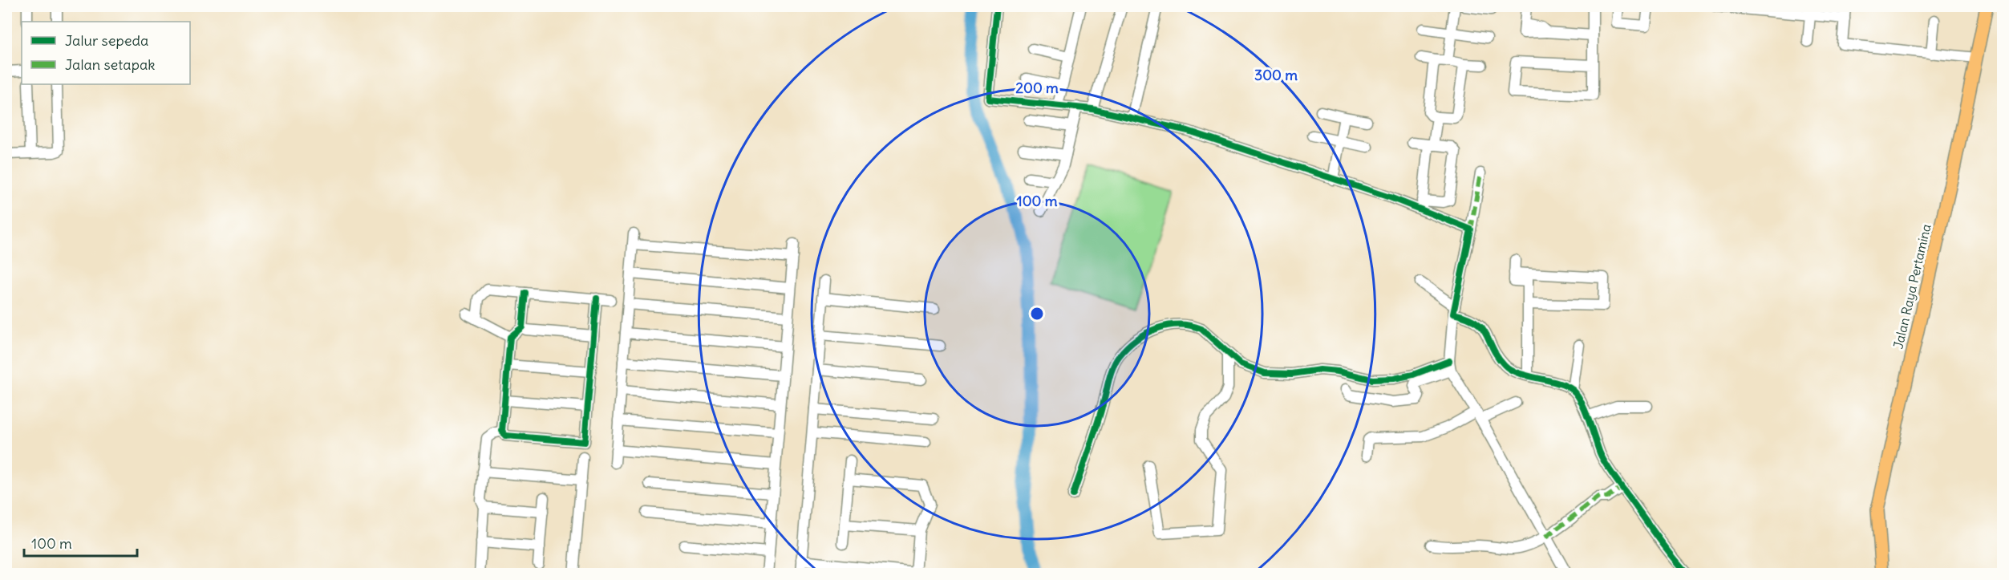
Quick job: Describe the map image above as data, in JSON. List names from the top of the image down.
{
  "streets": {
    "main road": ["Jalan Raya Pertamina"]
  },
  "legend": ["Jalur sepeda", "Jalan setapak"],
  "scale_bar": "100 m",
  "rings": ["300 m", "200 m", "100 m"]
}
